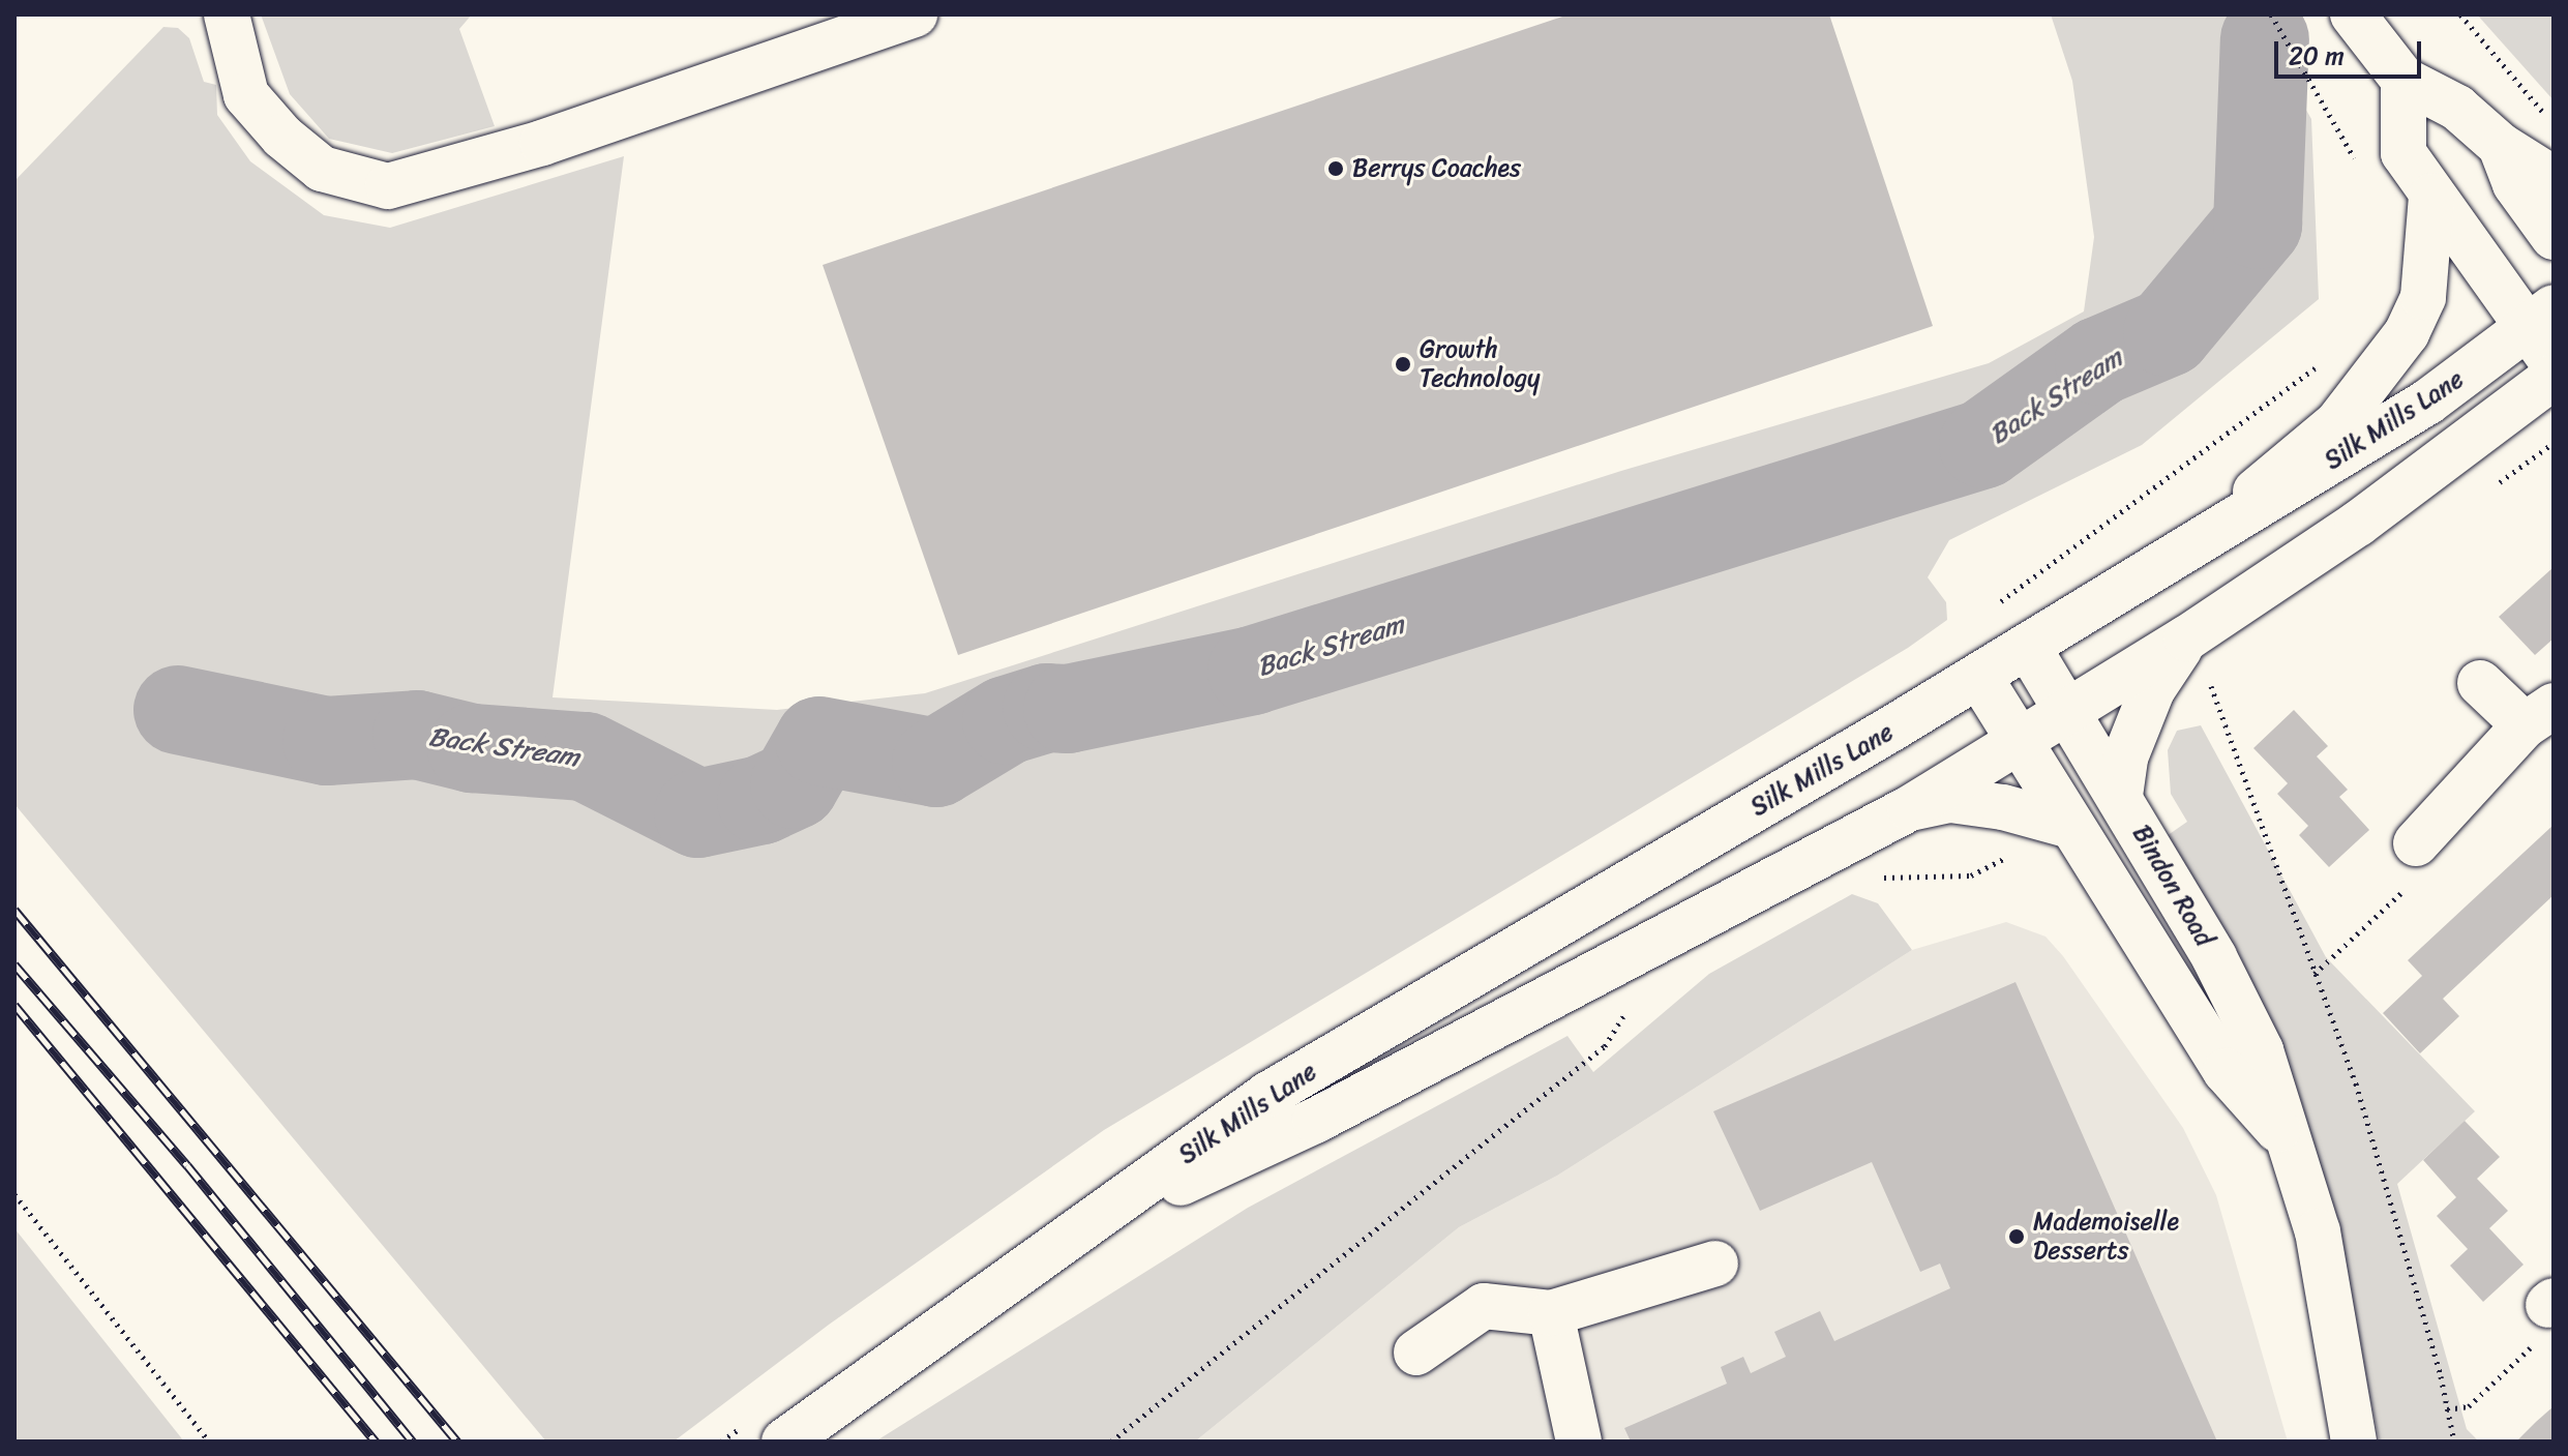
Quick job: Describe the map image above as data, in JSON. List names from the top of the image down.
{
  "streets": {
    "main road": ["Silk Mills Lane", "Bindon Road"]
  },
  "crossings": [
    ["Silk Mills Lane", "Bindon Road"]
  ],
  "water": ["Back Stream"],
  "places": ["Berrys Coaches", "Growth Technology", "Mademoiselle Desserts"],
  "scale_bar": "20 m"
}
